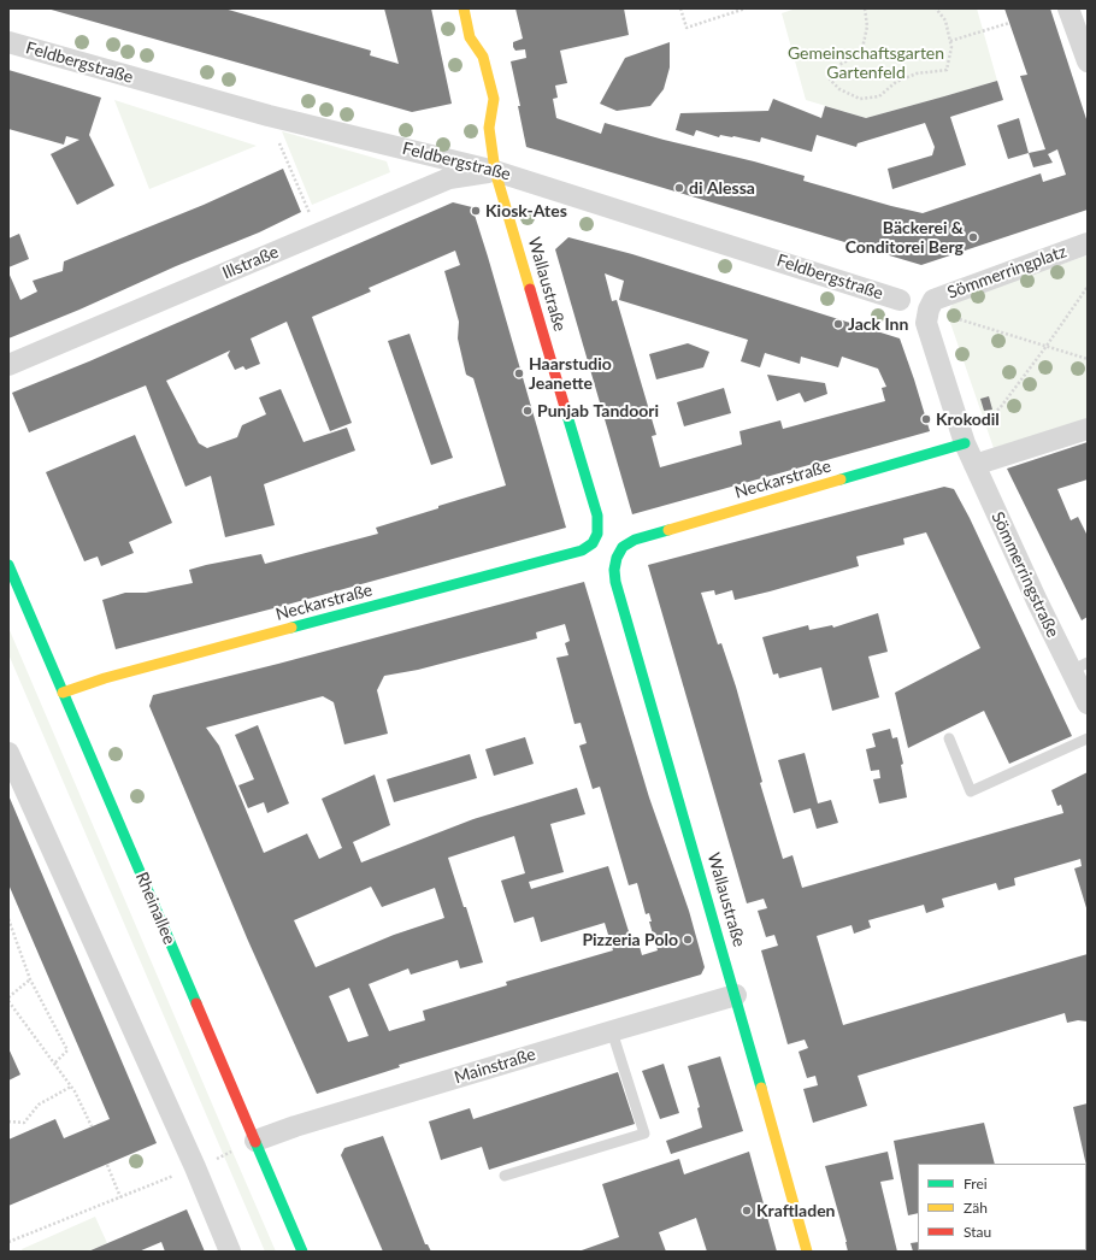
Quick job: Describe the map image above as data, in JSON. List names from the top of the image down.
{
  "streets": {
    "street": [
      "Feldbergstraße",
      "Illstraße",
      "Sömmerringplatz",
      "Wallaustraße",
      "Neckarstraße",
      "Sömmerringstraße",
      "Rheinallee",
      "Mainstraße"
    ]
  },
  "crossings": [
    ["Feldbergstraße", "Illstraße"],
    ["Feldbergstraße", "Wallaustraße"],
    ["Illstraße", "Wallaustraße"],
    ["Sömmerringplatz", "Neckarstraße"],
    ["Sömmerringplatz", "Sömmerringstraße"],
    ["Wallaustraße", "Neckarstraße"],
    ["Wallaustraße", "Mainstraße"],
    ["Neckarstraße", "Sömmerringstraße"],
    ["Neckarstraße", "Rheinallee"],
    ["Rheinallee", "Mainstraße"]
  ],
  "parks": ["Gemeinschaftsgarten Gartenfeld"],
  "places": [
    "di Alessa",
    "Kiosk-Ates",
    "Bäckerei & Conditorei Berg",
    "Jack Inn",
    "Haarstudio Jeanette",
    "Punjab Tandoori",
    "Krokodil",
    "Pizzeria Polo",
    "Kraftladen"
  ],
  "legend": ["Frei", "Zäh", "Stau"]
}
